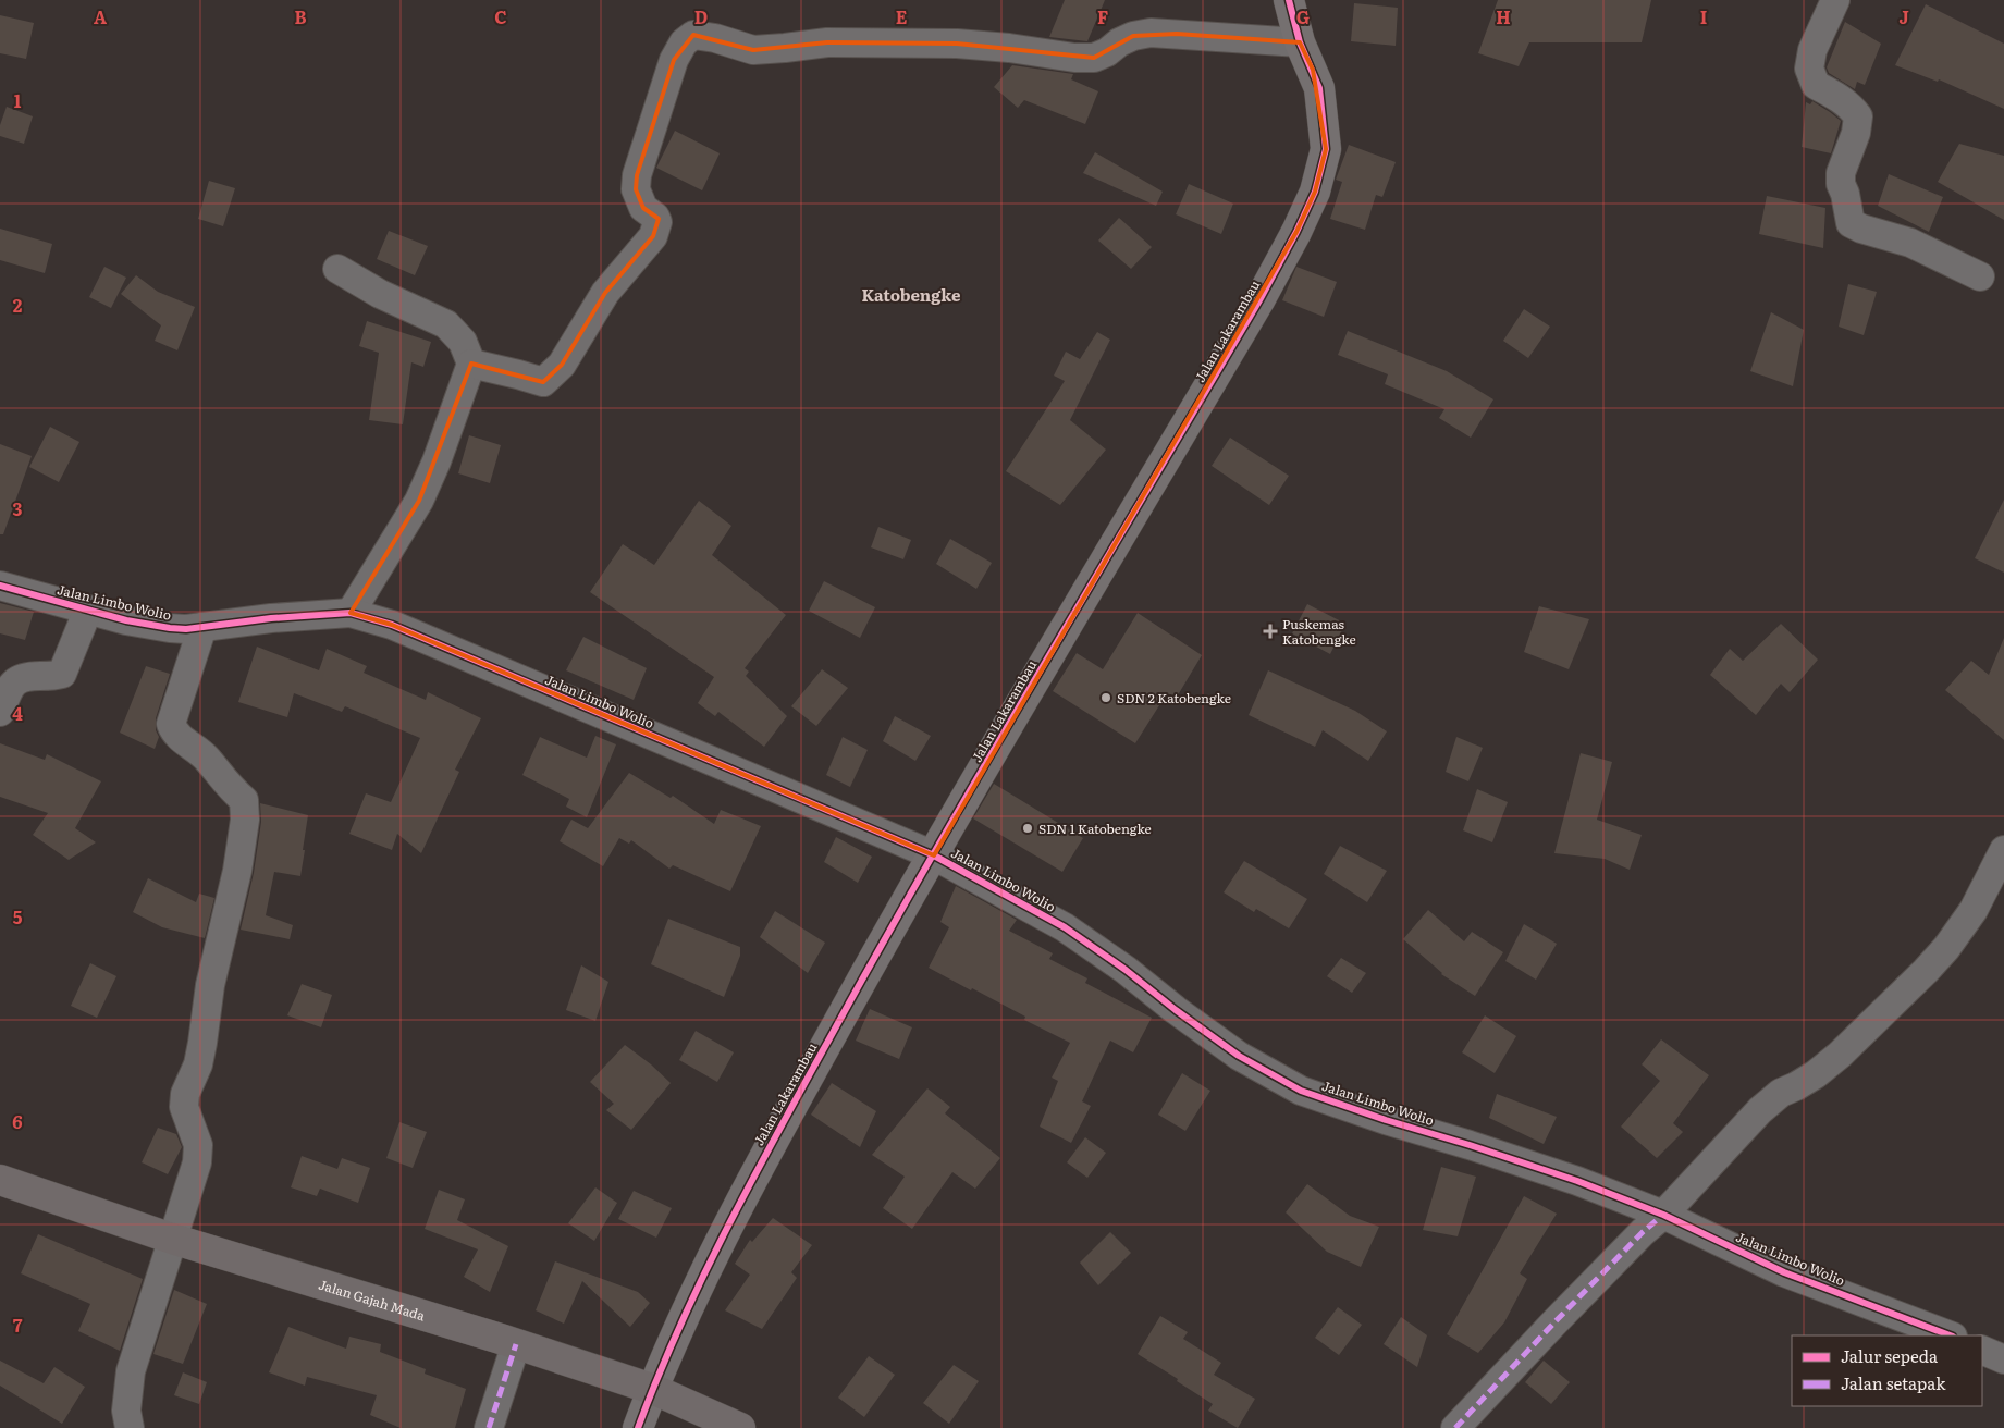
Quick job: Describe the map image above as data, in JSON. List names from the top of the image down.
{
  "streets": {
    "highway": ["Jalan Gajah Mada"],
    "street": ["Jalan Lakarambau", "Jalan Limbo Wolio"]
  },
  "crossings": [
    ["Jalan Lakarambau", "Jalan Limbo Wolio"],
    ["Jalan Lakarambau", "Jalan Gajah Mada"]
  ],
  "districts": ["Katobengke"],
  "places": {
    "health": ["Puskemas Katobengke"],
    "other": ["SDN 2 Katobengke", "SDN 1 Katobengke"]
  },
  "legend": ["Jalur sepeda", "Jalan setapak"],
  "grid": {
    "columns": [
      "A",
      "B",
      "C",
      "D",
      "E",
      "F",
      "G",
      "H",
      "I",
      "J"
    ],
    "rows": [
      "1",
      "2",
      "3",
      "4",
      "5",
      "6",
      "7"
    ]
  }
}
